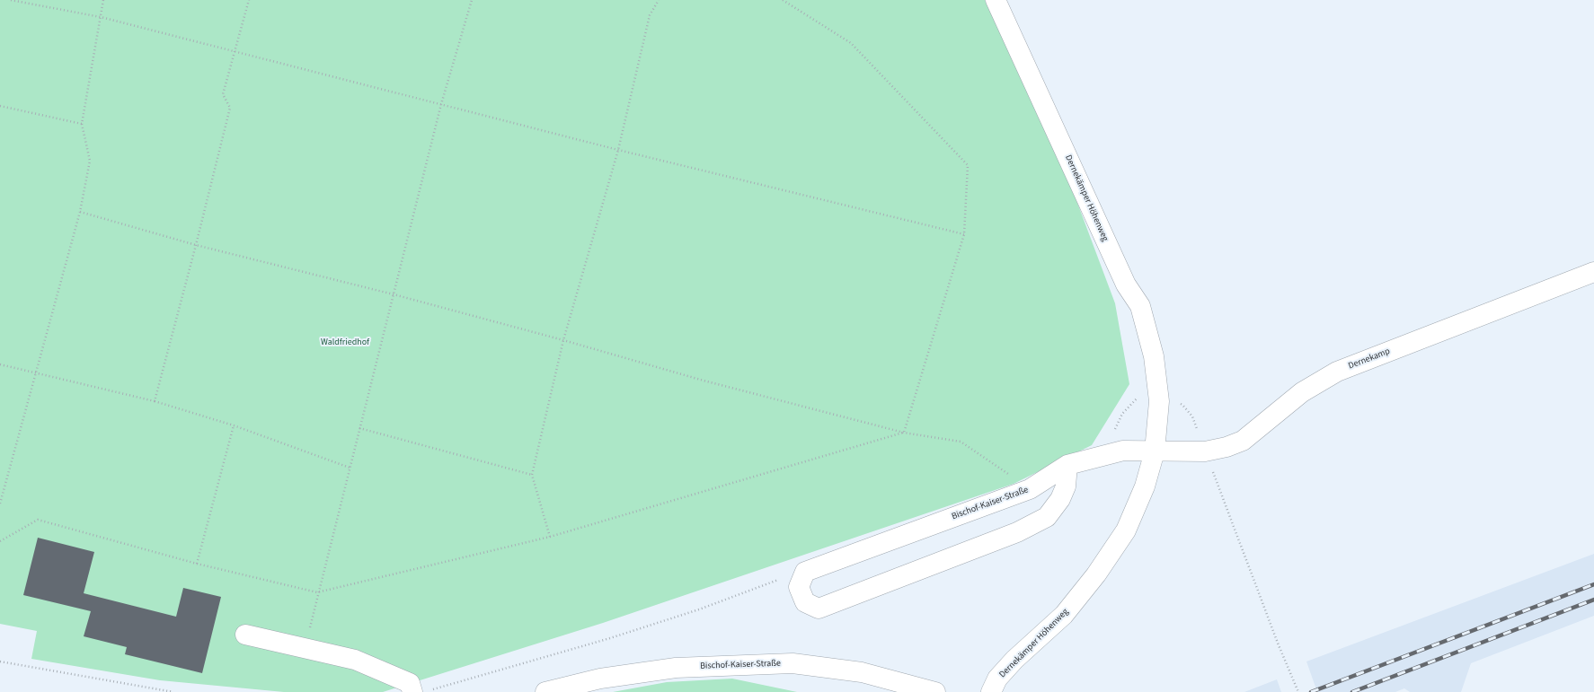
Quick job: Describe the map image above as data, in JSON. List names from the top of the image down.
{
  "streets": {
    "street": ["Dernekämper Höhenweg", "Dernekamp", "Bischof-Kaiser-Straße"]
  },
  "crossings": [
    ["Dernekämper Höhenweg", "Dernekamp"],
    ["Dernekämper Höhenweg", "Bischof-Kaiser-Straße"],
    ["Dernekamp", "Bischof-Kaiser-Straße"]
  ],
  "parks": ["Waldfriedhof"]
}
